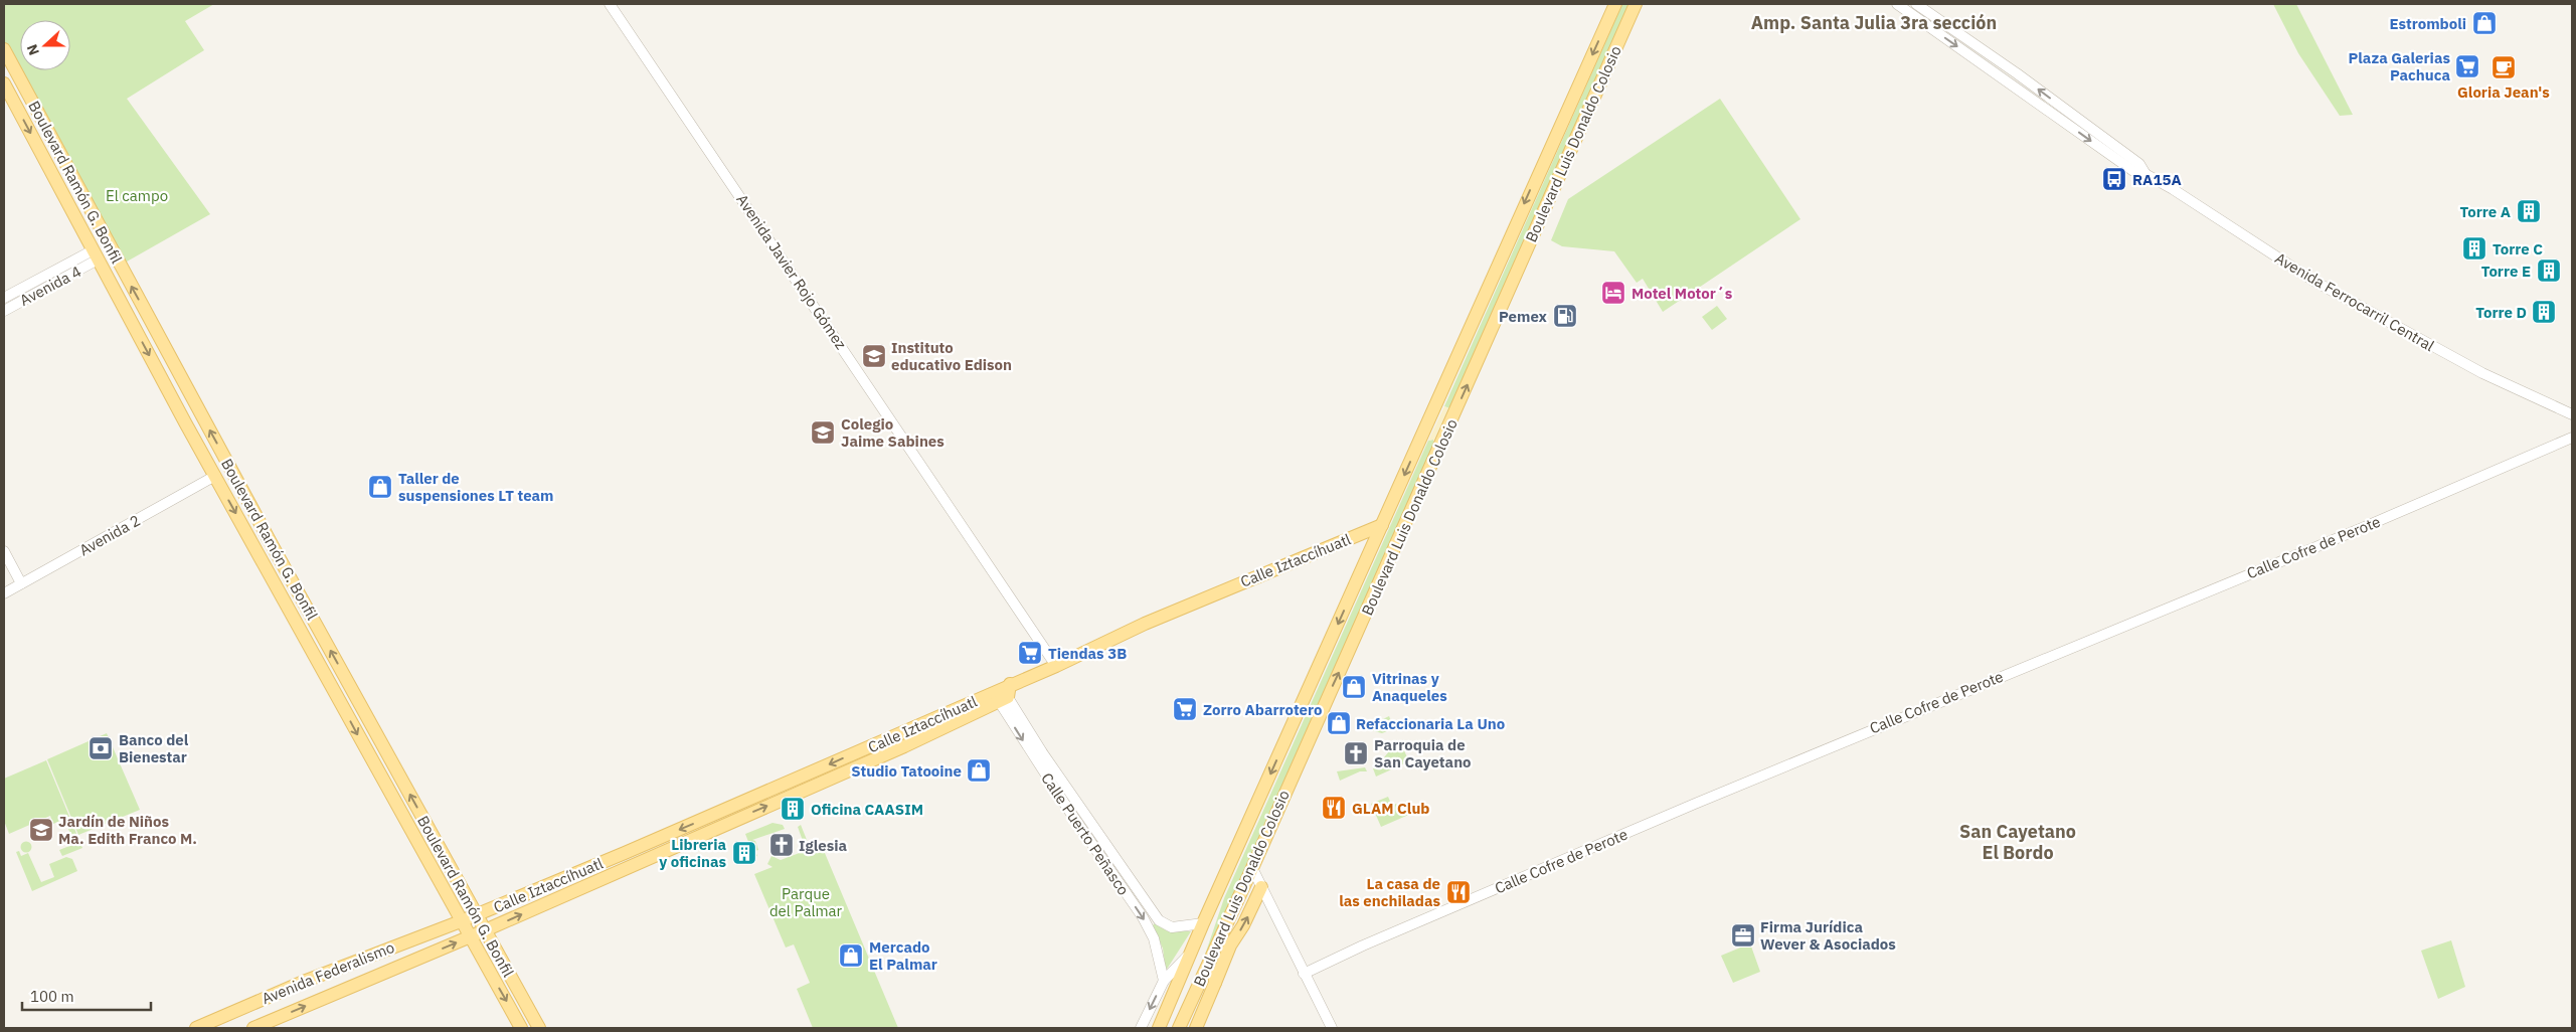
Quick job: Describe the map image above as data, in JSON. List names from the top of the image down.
{
  "streets": {
    "main road": [
      "Boulevard Luis Donaldo Colosio",
      "Boulevard Ramón G. Bonfil",
      "Calle Iztaccíhuatl",
      "Avenida Federalismo"
    ],
    "street": [
      "Avenida Javier Rojo Gómez",
      "Avenida 4",
      "Avenida Ferrocarril Central",
      "Avenida 2",
      "Calle Cofre de Perote",
      "Calle Puerto Peñasco"
    ]
  },
  "crossings": [
    ["Boulevard Luis Donaldo Colosio", "Calle Iztaccíhuatl"],
    ["Boulevard Luis Donaldo Colosio", "Calle Puerto Peñasco"],
    ["Boulevard Ramón G. Bonfil", "Avenida 4"],
    ["Boulevard Ramón G. Bonfil", "Avenida 2"],
    ["Boulevard Ramón G. Bonfil", "Calle Iztaccíhuatl"],
    ["Boulevard Ramón G. Bonfil", "Avenida Federalismo"],
    ["Avenida Javier Rojo Gómez", "Calle Iztaccíhuatl"],
    ["Calle Iztaccíhuatl", "Calle Puerto Peñasco"],
    ["Calle Iztaccíhuatl", "Avenida Federalismo"]
  ],
  "districts": ["Amp. Santa Julia 3ra sección", "San Cayetano El Bordo"],
  "parks": ["El campo", "Parque del Palmar"],
  "places": {
    "shop": [
      "Estromboli",
      "Taller de suspensiones LT team",
      "Vitrinas y Anaqueles",
      "Refaccionaria La Uno",
      "Studio Tatooine",
      "Mercado El Palmar"
    ],
    "supermarket": ["Plaza Galerias Pachuca", "Tiendas 3B", "Zorro Abarrotero"],
    "cafe": ["Gloria Jean's"],
    "bus stop": ["RA15A"],
    "building": [
      "Torre A",
      "Torre C",
      "Torre E",
      "Torre D",
      "Oficina CAASIM",
      "Libreria y oficinas"
    ],
    "hotel": ["Motel Motor´s"],
    "fuel station": ["Pemex"],
    "school or university": ["Instituto educativo Edison", "Colegio Jaime Sabines", "Jardín de Niños Ma. Edith Franco M."],
    "bank": ["Banco del Bienestar"],
    "church": ["Parroquia de San Cayetano", "Iglesia"],
    "restaurant": ["GLAM Club", "La casa de las enchiladas"],
    "office": ["Firma Jurídica Wever & Asociados"]
  },
  "scale_bar": "100 m",
  "north": "left"
}
